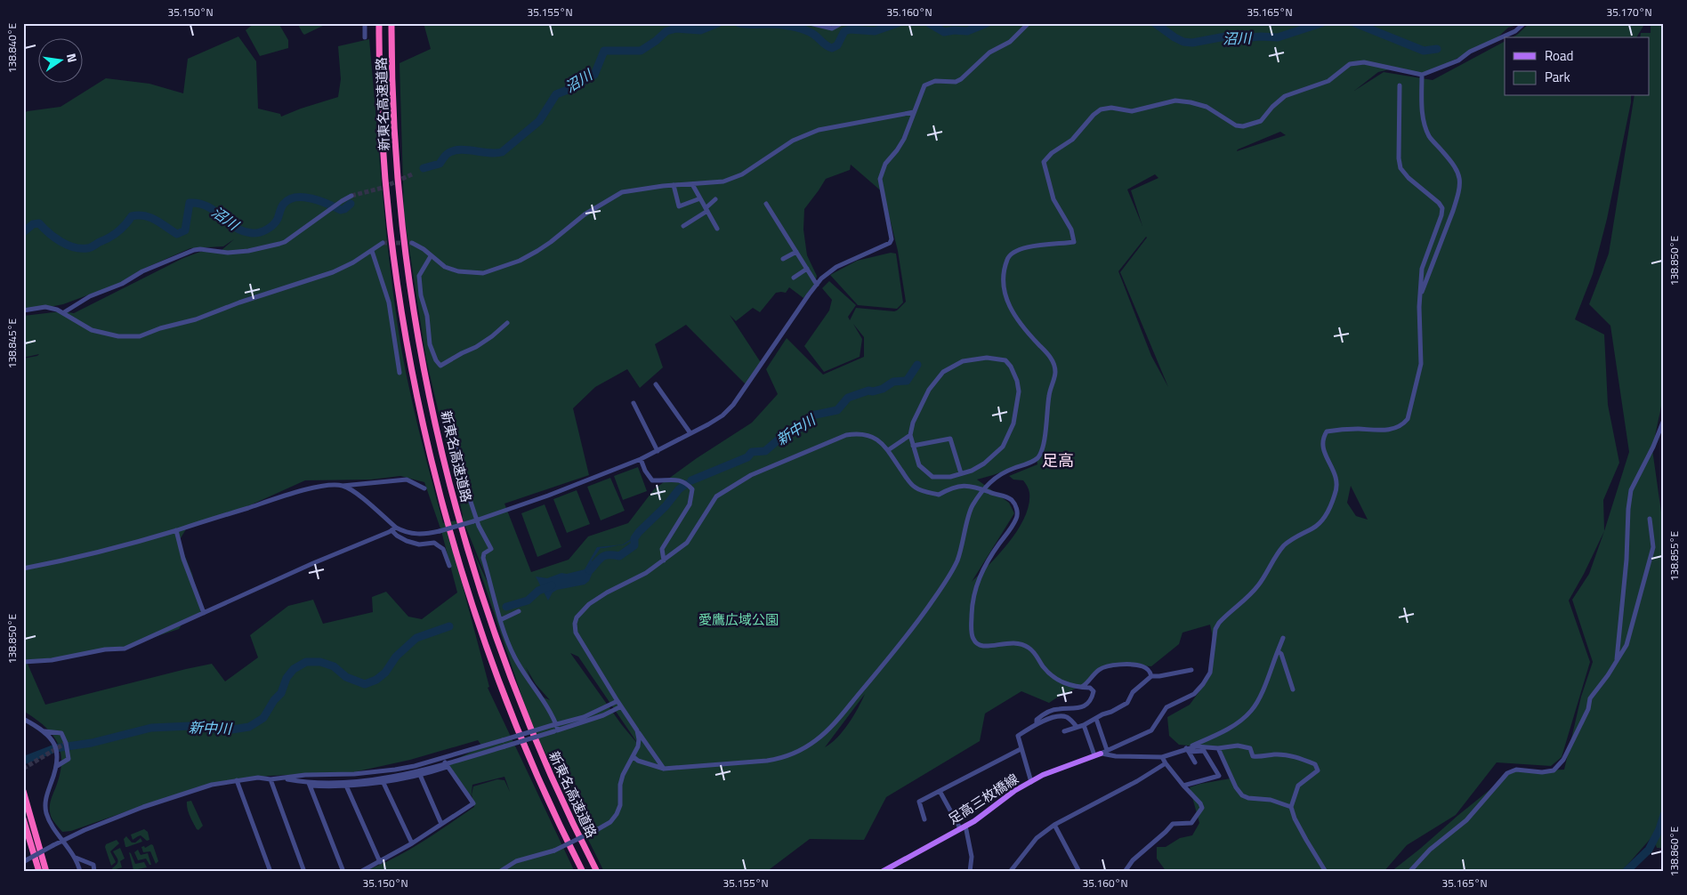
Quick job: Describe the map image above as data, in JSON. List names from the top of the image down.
{
  "streets": {
    "highway": ["新東名高速道路"],
    "main road": ["足高三枚橋線"]
  },
  "districts": ["足高"],
  "water": ["沼川", "新中川"],
  "parks": ["愛鷹広域公園"],
  "legend": ["Road", "Park"],
  "north": "right",
  "coordinates": [
    "35.150°N",
    "35.155°N",
    "35.160°N",
    "35.165°N",
    "35.170°N",
    "138.840°E",
    "138.850°E",
    "138.845°E",
    "138.855°E",
    "138.860°E"
  ]
}
